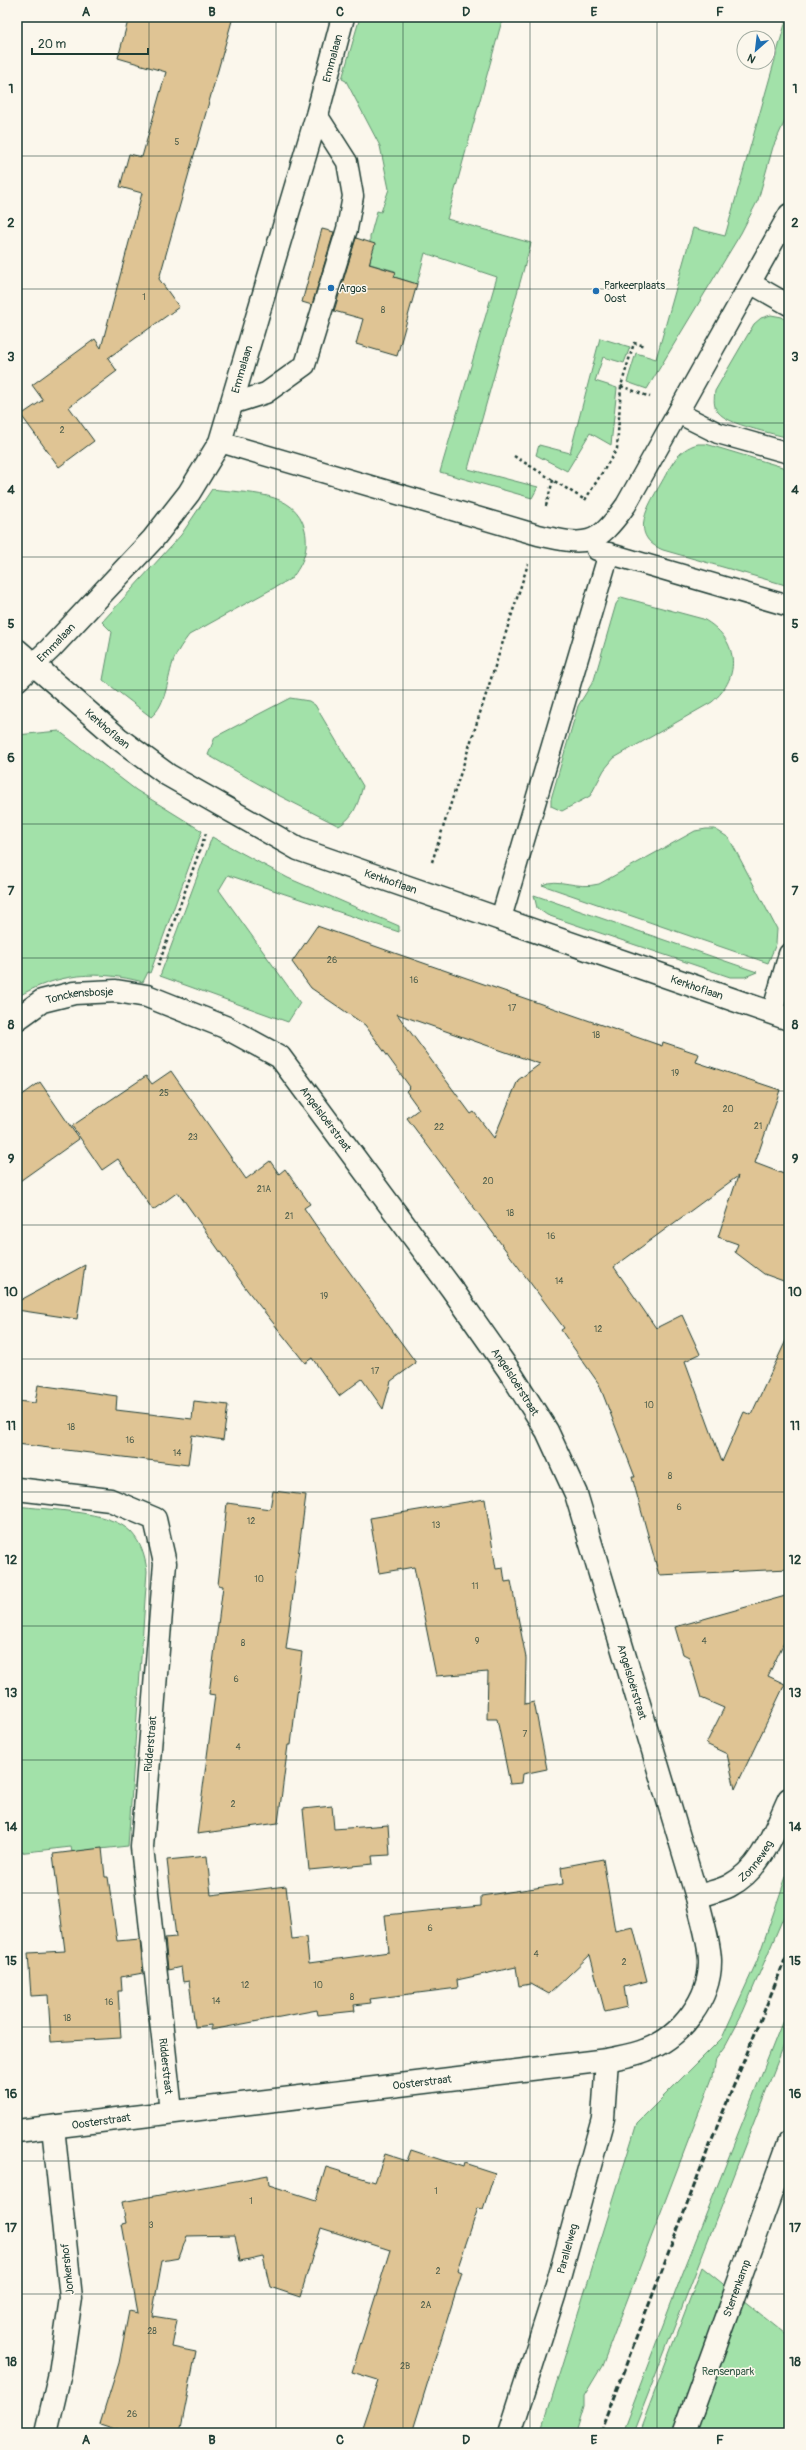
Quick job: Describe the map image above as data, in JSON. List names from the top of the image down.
{
  "streets": {
    "street": [
      "Emmalaan",
      "Kerkhoflaan",
      "Tonckensbosje",
      "Angelsloërstraat",
      "Ridderstraat",
      "Zonneweg",
      "Oosterstraat",
      "Parallelweg",
      "Jonkershof",
      "Sterrenkamp"
    ]
  },
  "crossings": [
    ["Emmalaan", "Kerkhoflaan"],
    ["Tonckensbosje", "Angelsloërstraat"],
    ["Angelsloërstraat", "Zonneweg"],
    ["Angelsloërstraat", "Oosterstraat"],
    ["Ridderstraat", "Oosterstraat"],
    ["Zonneweg", "Oosterstraat"],
    ["Oosterstraat", "Parallelweg"],
    ["Oosterstraat", "Jonkershof"]
  ],
  "parks": ["Rensenpark"],
  "places": ["Argos", "Parkeerplaats Oost"],
  "house_numbers": [
    "5",
    "1",
    "8",
    "2",
    "26",
    "16",
    "17",
    "18",
    "19",
    "25",
    "20",
    "21",
    "22",
    "23",
    "20",
    "21A",
    "18",
    "21",
    "16",
    "14",
    "19",
    "12",
    "17",
    "10",
    "18",
    "16",
    "14",
    "8",
    "6",
    "12",
    "13",
    "10",
    "11",
    "9",
    "4",
    "8",
    "6",
    "7",
    "4",
    "2",
    "6",
    "4",
    "2",
    "12",
    "10",
    "8",
    "14",
    "16",
    "18",
    "1",
    "1",
    "3",
    "2",
    "2A",
    "28",
    "2B",
    "26"
  ],
  "scale_bar": "20 m",
  "north": "bottom left",
  "grid": {
    "columns": [
      "A",
      "B",
      "C",
      "D",
      "E",
      "F"
    ],
    "rows": [
      "1",
      "2",
      "3",
      "4",
      "5",
      "6",
      "7",
      "8",
      "9",
      "10",
      "11",
      "12",
      "13",
      "14",
      "15",
      "16",
      "17",
      "18"
    ]
  }
}
